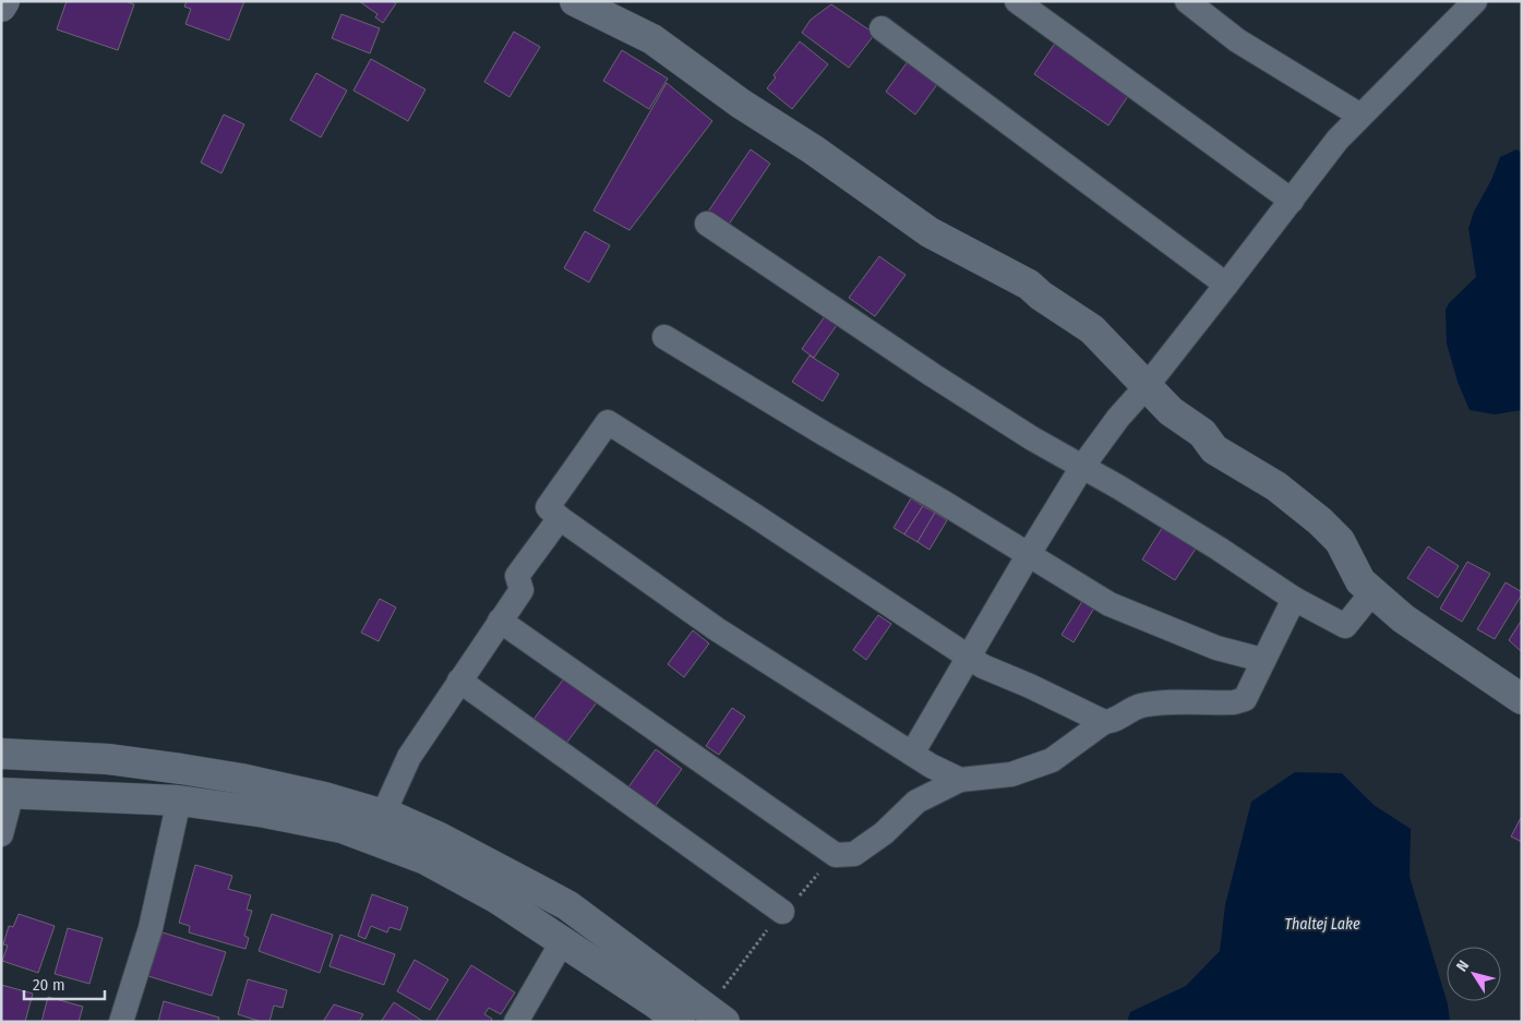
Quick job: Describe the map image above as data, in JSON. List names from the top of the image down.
{
  "water": ["Thaltej Lake"],
  "scale_bar": "20 m",
  "north": "top left"
}
